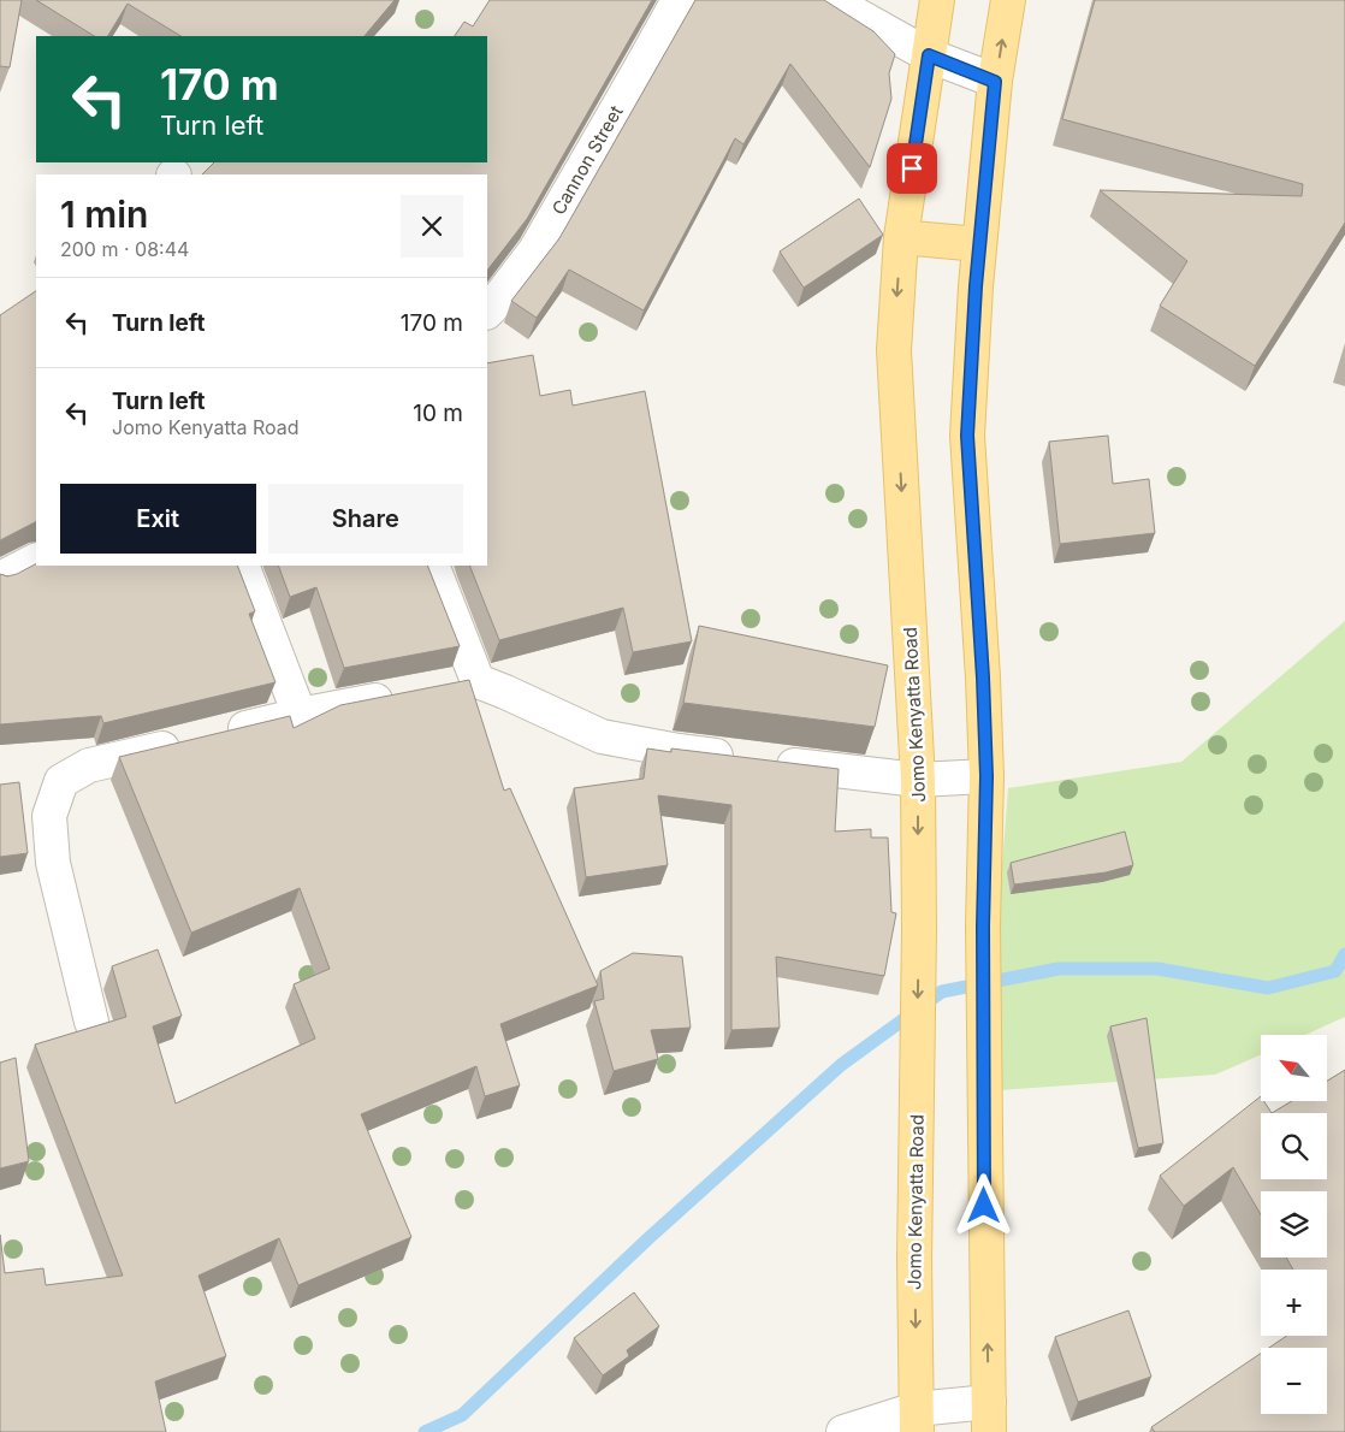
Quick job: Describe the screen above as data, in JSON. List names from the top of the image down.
{
  "streets": {
    "main road": ["Jomo Kenyatta Road"],
    "street": ["Cannon Street"]
  },
  "north": "top left",
  "page": {
    "turn": ["170 m", "Turn left"],
    "heading": ["1 min", "200 m · 08:44"],
    "list": [
      {
        "name": "Turn left",
        "value": "170 m"
      },
      {
        "name": "Turn left",
        "note": "Jomo Kenyatta Road",
        "value": "10 m"
      }
    ],
    "buttons": ["Exit", "Share"],
    "map_buttons": ["+", "−"]
  }
}
